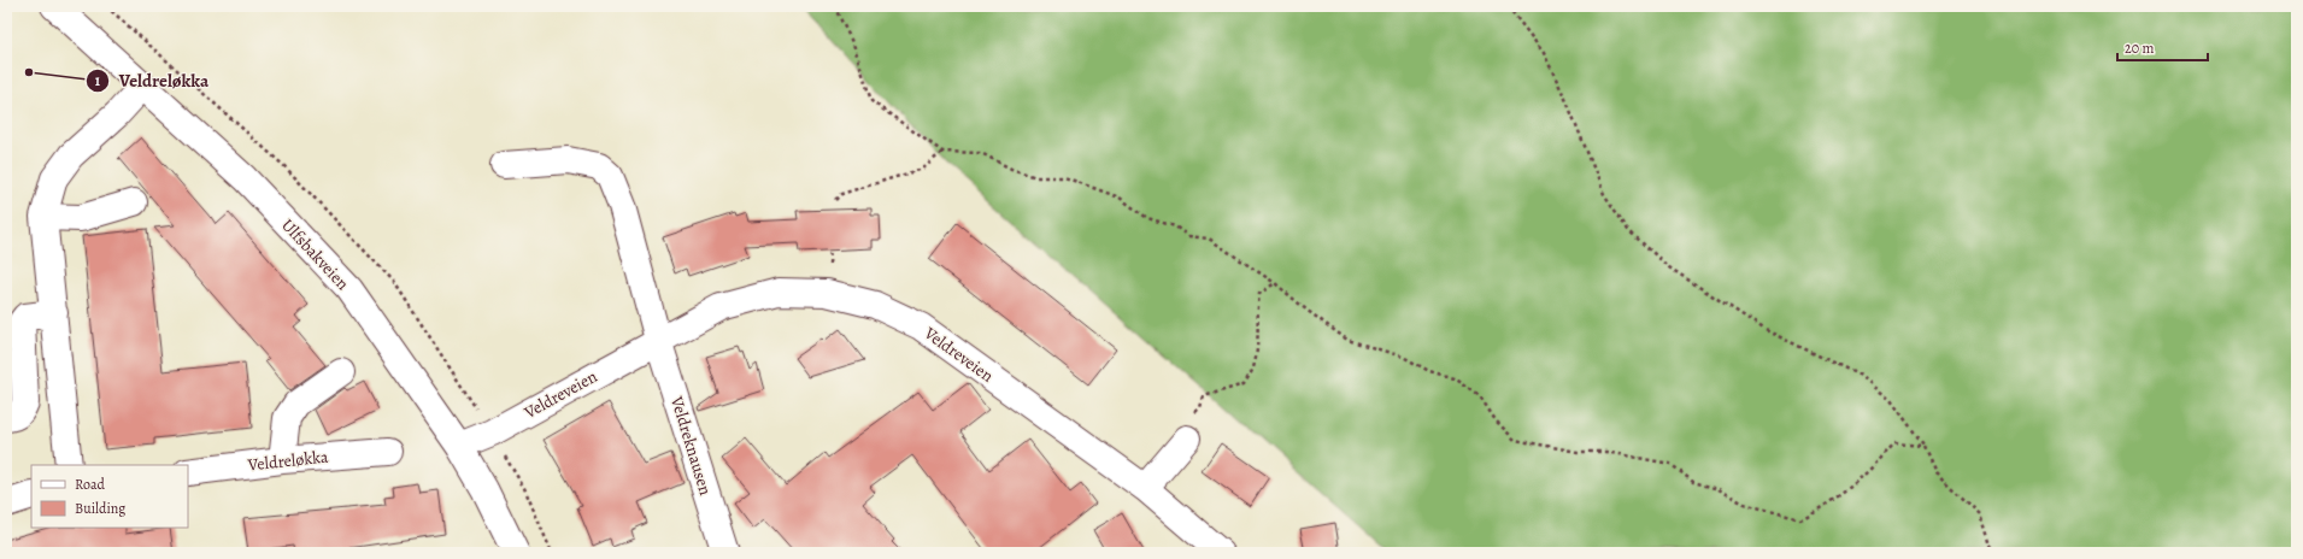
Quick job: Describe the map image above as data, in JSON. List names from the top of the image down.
{
  "streets": {
    "street": [
      "Ulfsbakveien",
      "Veldreveien",
      "Veldreknausen",
      "Veldreløkka"
    ]
  },
  "crossings": [
    ["Ulfsbakveien", "Veldreveien"],
    ["Veldreveien", "Veldreknausen"]
  ],
  "places": ["Veldreløkka"],
  "legend": ["Road", "Building"],
  "scale_bar": "20 m"
}
